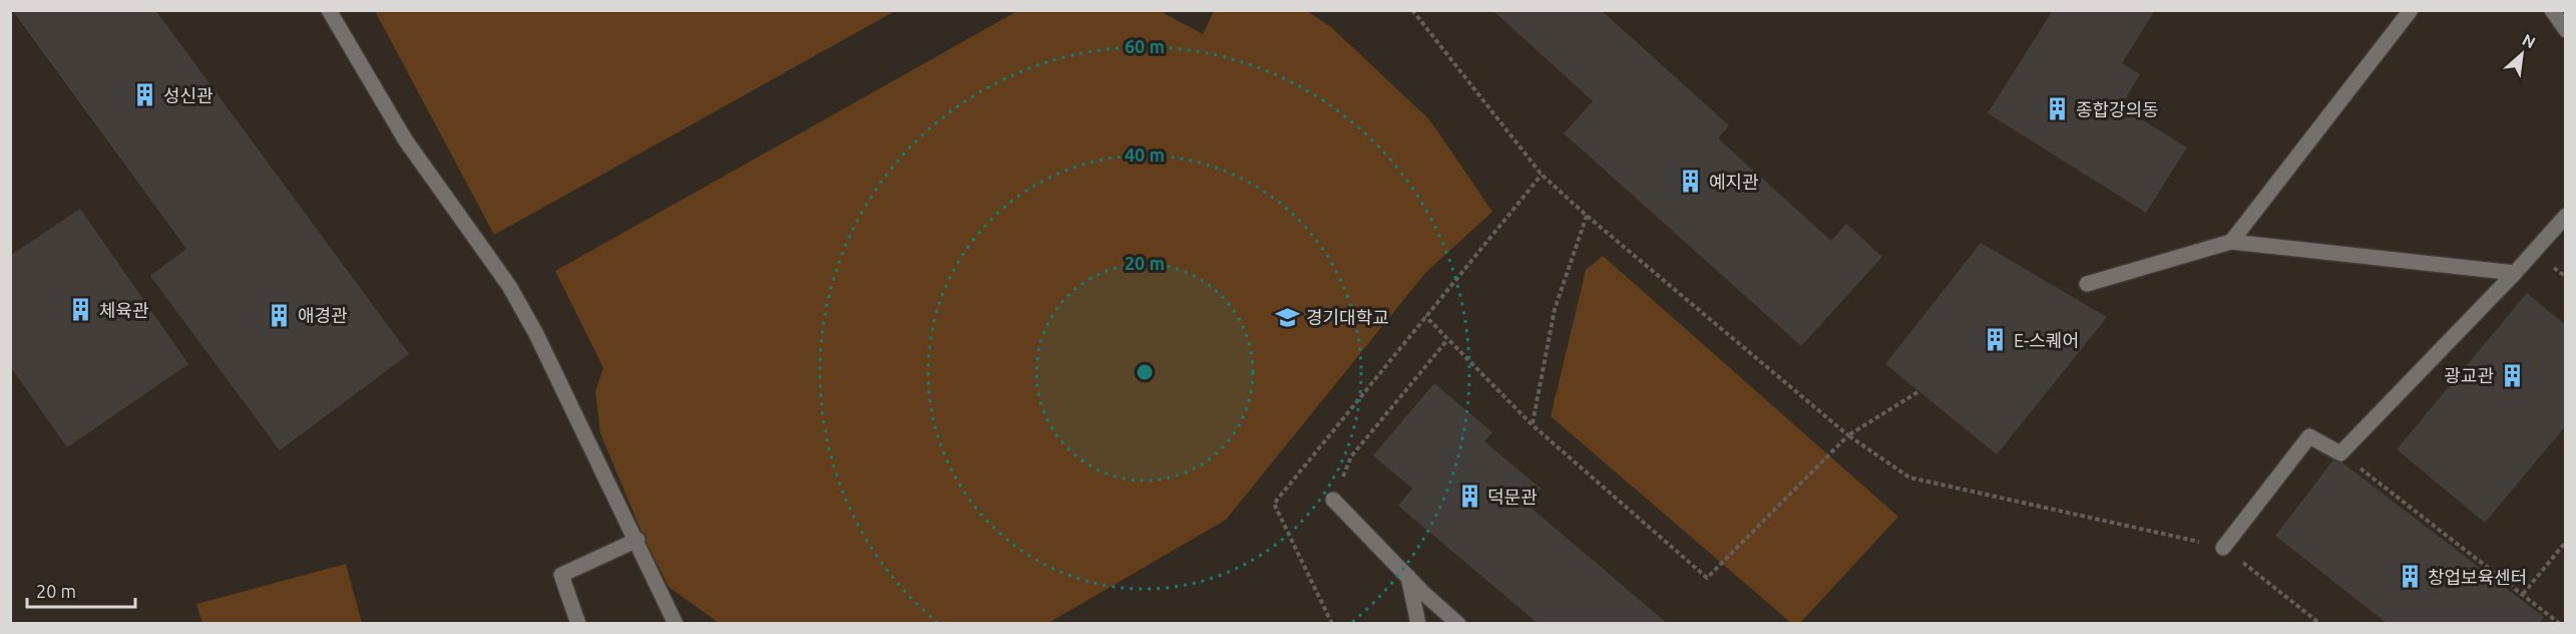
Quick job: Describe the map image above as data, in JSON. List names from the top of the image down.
{
  "places": {
    "building": [
      "성신관",
      "종합강의동",
      "예지관",
      "체육관",
      "애경관",
      "E-스퀘어",
      "광교관",
      "덕문관",
      "창업보육센터"
    ],
    "school or university": ["경기대학교"]
  },
  "scale_bar": "20 m",
  "north": "top right",
  "rings": ["60 m", "40 m", "20 m"]
}
